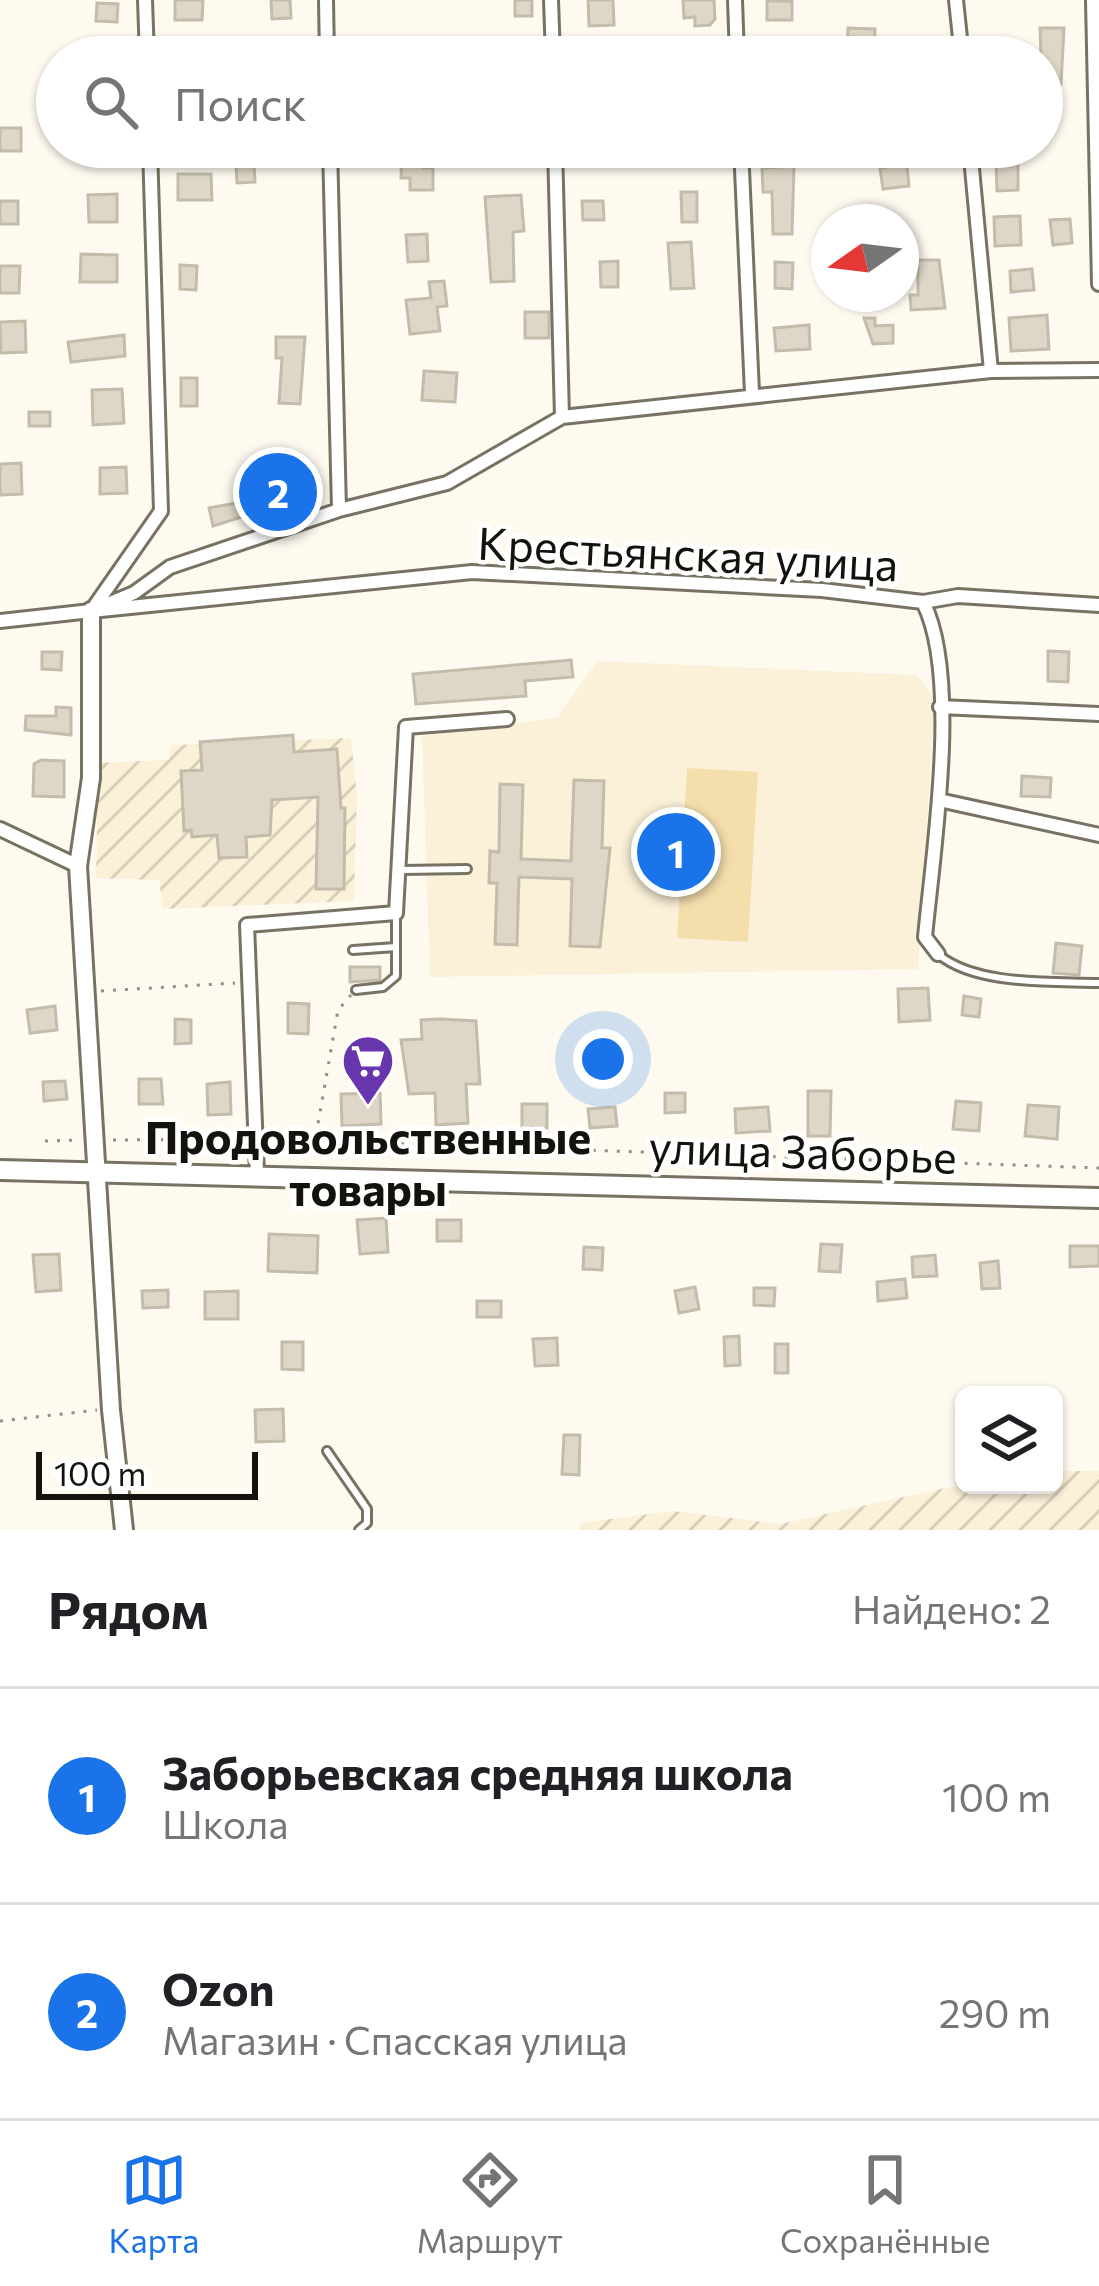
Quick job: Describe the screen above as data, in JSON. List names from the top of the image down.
{
  "streets": {
    "main road": ["улица Заборье"],
    "street": ["Крестьянская улица"]
  },
  "places": {
    "supermarket": ["Продовольственные товары"]
  },
  "scale_bar": "100 m",
  "north": "left",
  "page": {
    "search": "Поиск",
    "pins": ["2", "1"],
    "scale": "100 m",
    "heading": ["Рядом", "Найдено: 2"],
    "list": [
      {
        "mark": "1",
        "name": "Заборьевская средняя школа",
        "note": "Школа",
        "value": "100 m"
      },
      {
        "mark": "2",
        "name": "Ozon",
        "note": "Магазин · Спасская улица",
        "value": "290 m"
      }
    ],
    "nav": ["Карта", "Маршрут", "Сохранённые"]
  }
}
